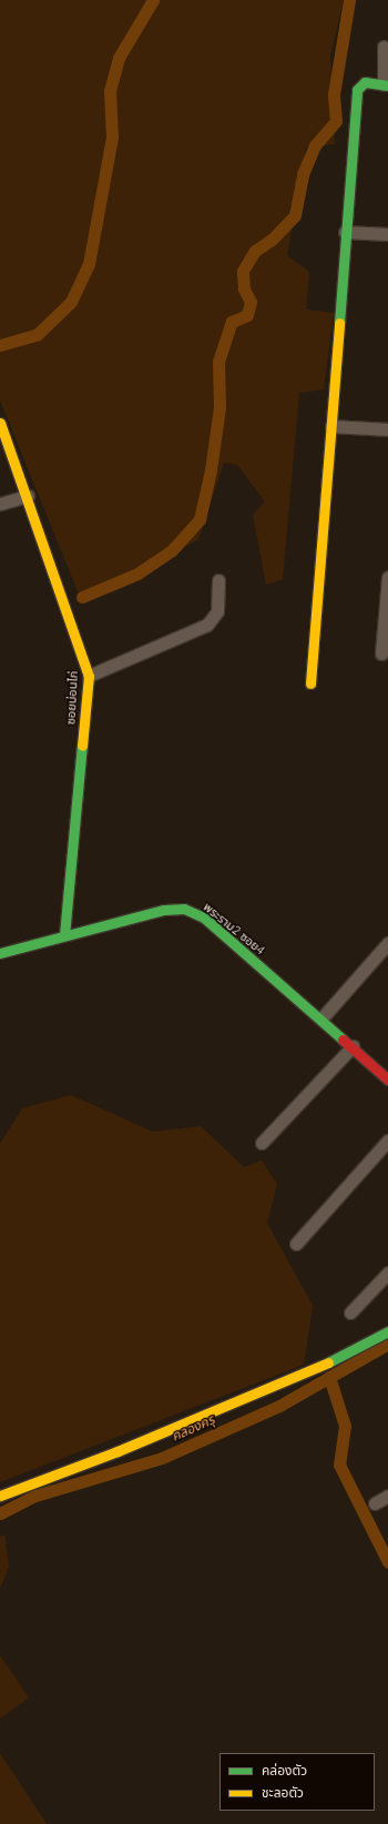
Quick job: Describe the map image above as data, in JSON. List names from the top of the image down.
{
  "streets": {
    "street": ["ซอยบ่อนไก่", "พระราม2 ซอย4"]
  },
  "crossings": [
    ["ซอยบ่อนไก่", "พระราม2 ซอย4"]
  ],
  "water": ["คลองครุ"],
  "legend": ["คล่องตัว", "ชะลอตัว"]
}
